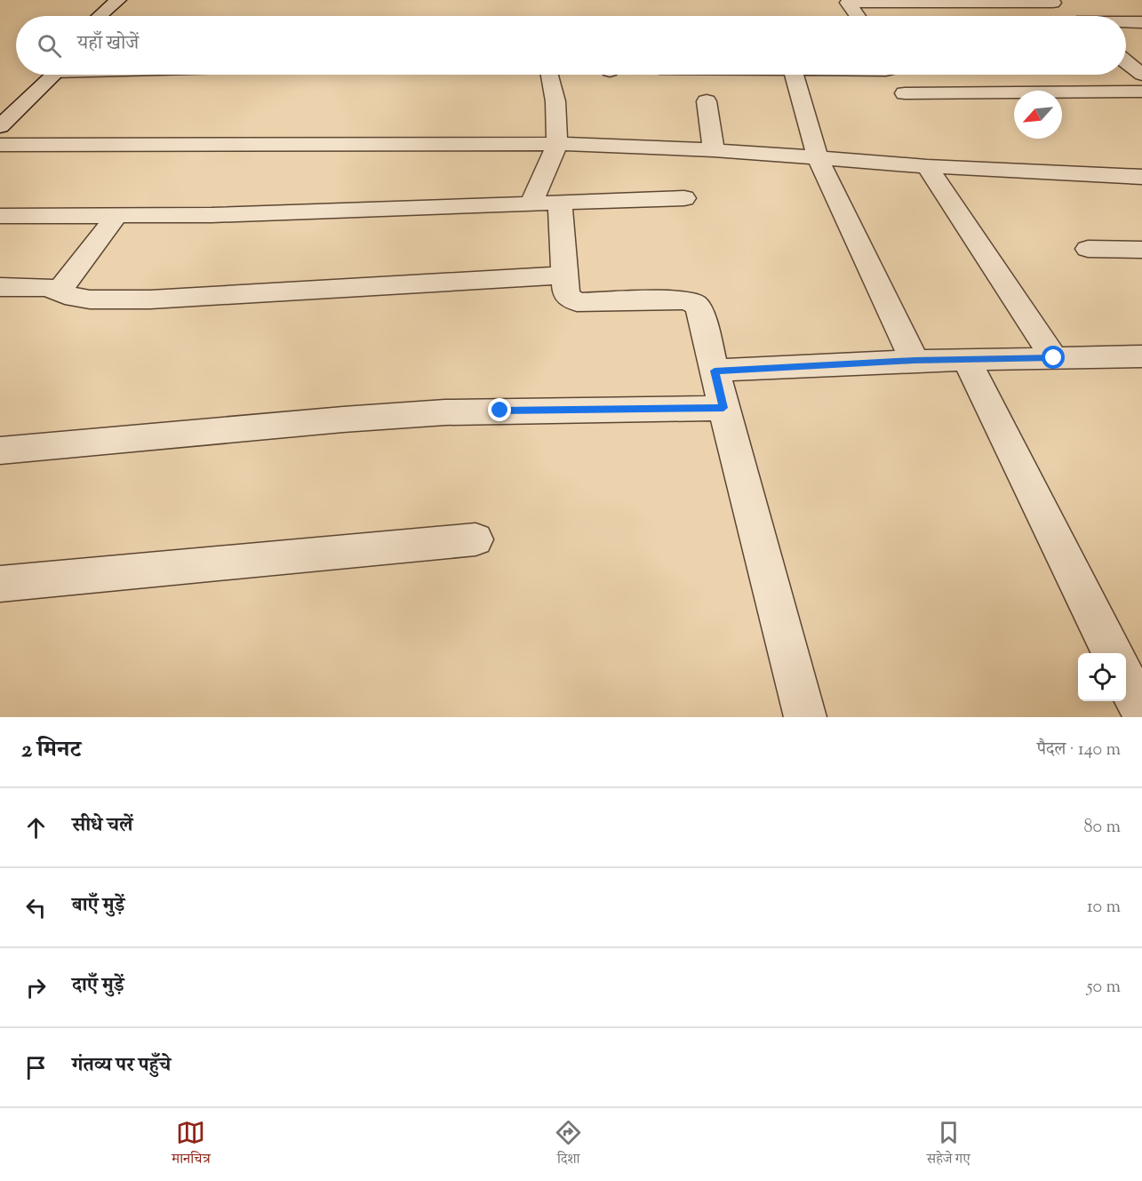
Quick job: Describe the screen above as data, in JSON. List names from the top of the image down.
{
  "north": "bottom left",
  "page": {
    "search": "यहाँ खोजें",
    "heading": ["2 मिनट", "पैदल · 140 m"],
    "list": [
      ["सीधे चलें", "80 m"],
      ["बाएँ मुड़ें", "10 m"],
      ["दाएँ मुड़ें", "50 m"],
      "गंतव्य पर पहुँचे"
    ],
    "nav": ["मानचित्र", "दिशा", "सहेजे गए"]
  }
}
